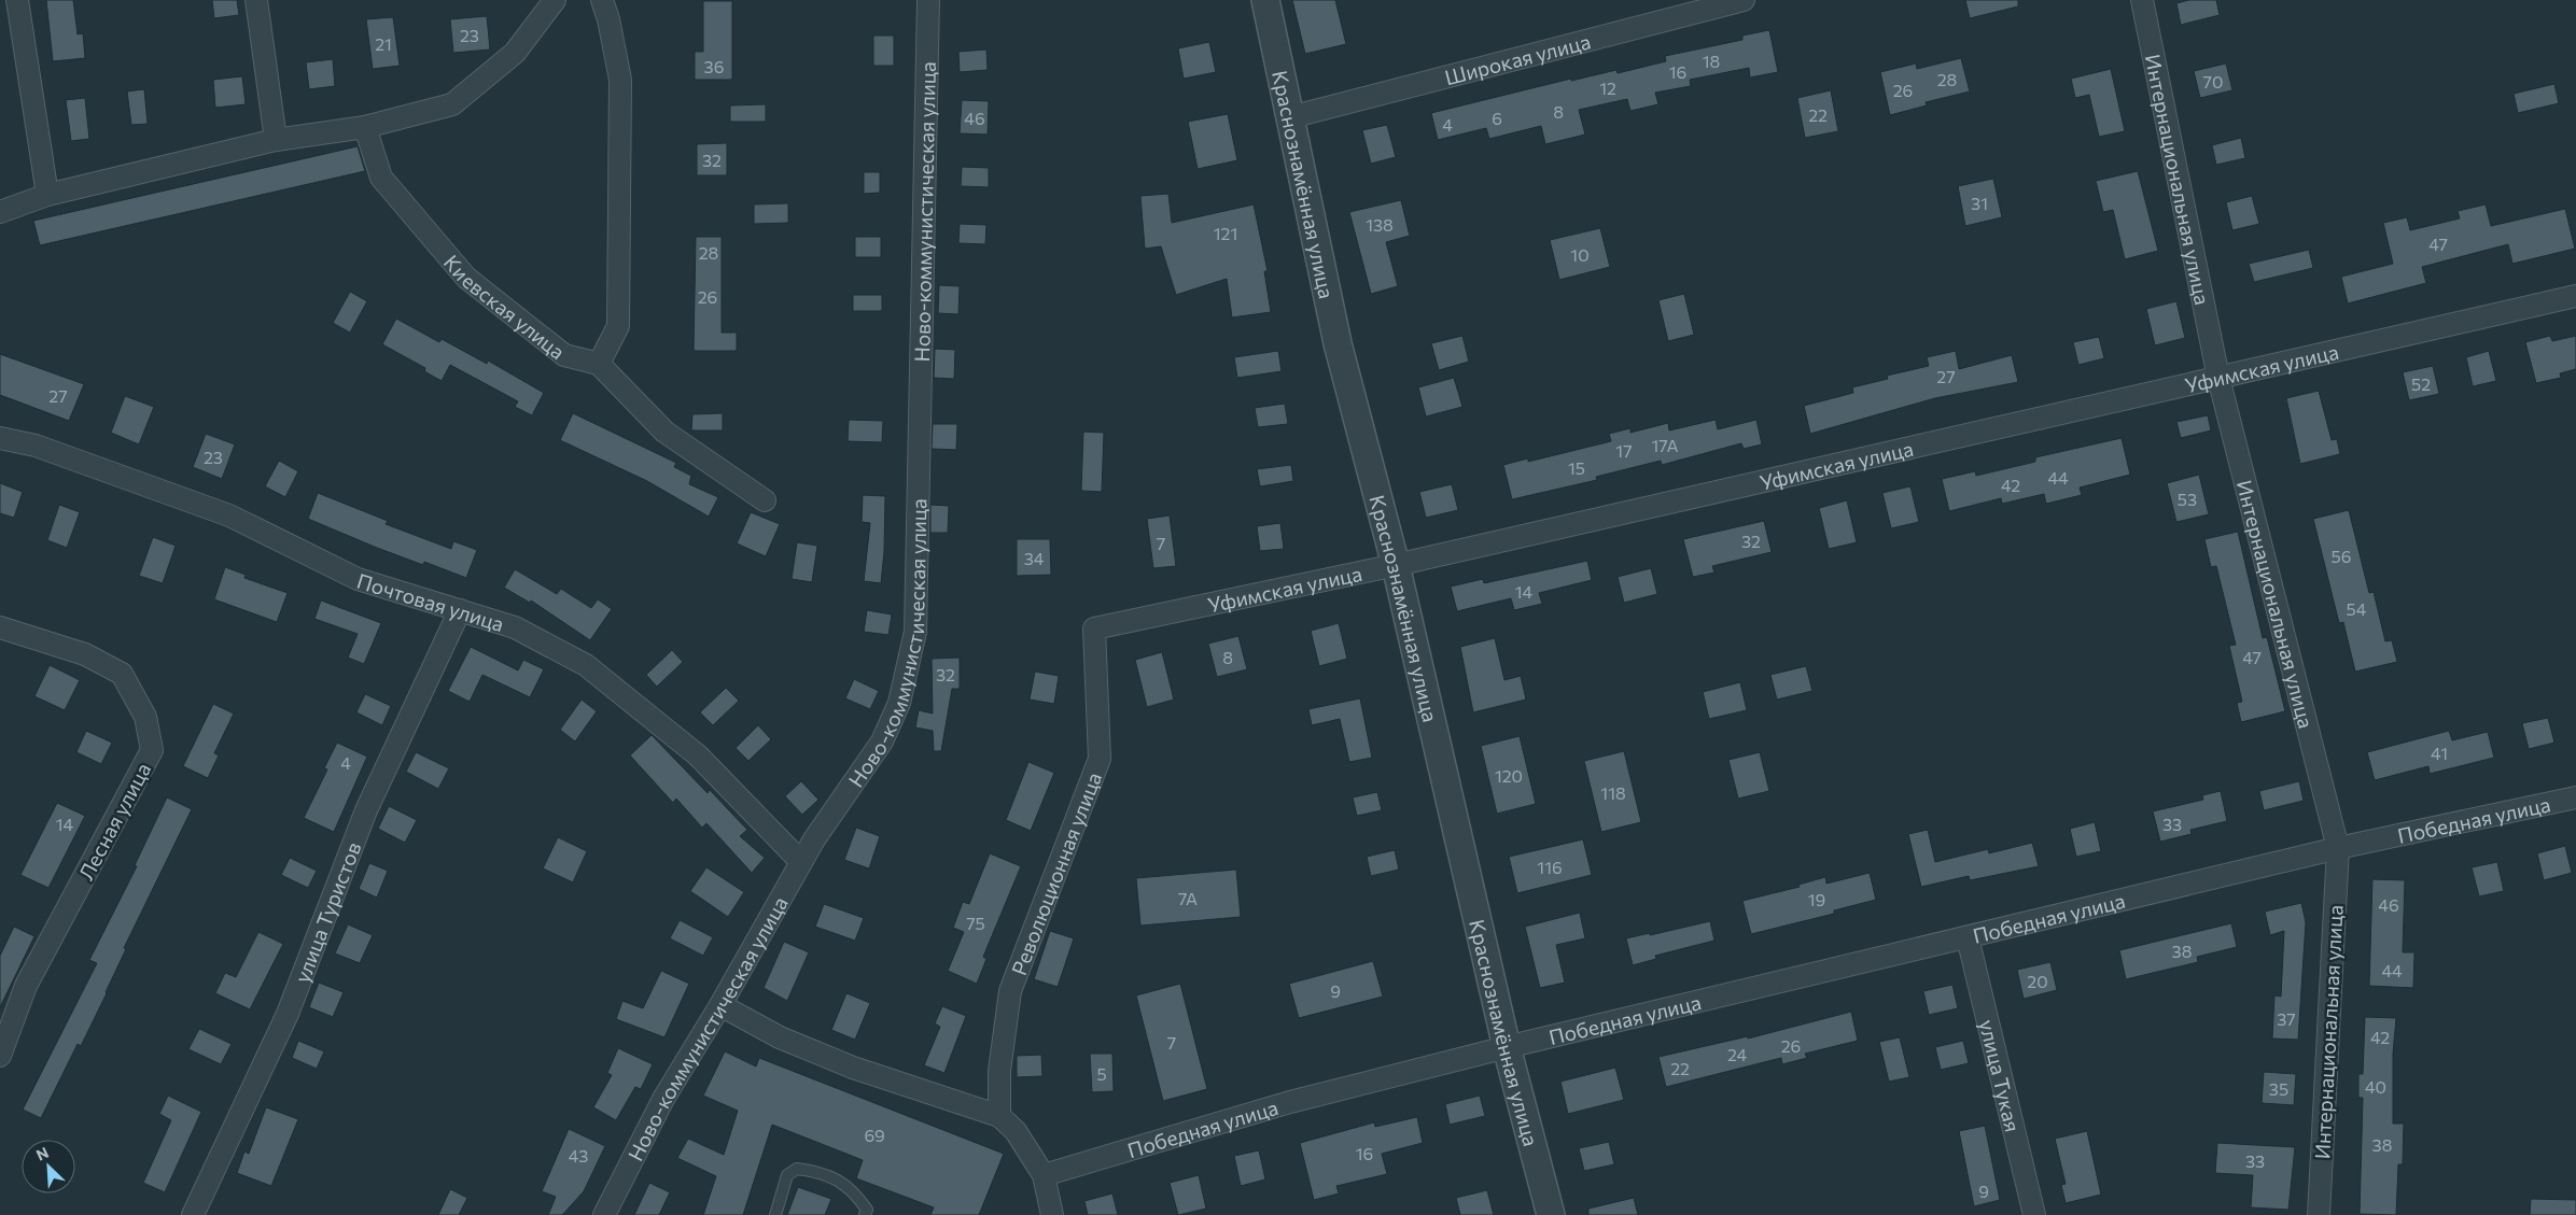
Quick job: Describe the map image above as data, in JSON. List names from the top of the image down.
{
  "streets": {
    "street": [
      "Широкая улица",
      "Интернациональная улица",
      "Краснознамённая улица",
      "Ново-коммунистическая улица",
      "Киевская улица",
      "Уфимская улица",
      "Почтовая улица",
      "Победная улица",
      "Лесная улица",
      "Революционная улица",
      "улица Туристов",
      "улица Тукая"
    ]
  },
  "crossings": [
    ["Широкая улица", "Краснознамённая улица"],
    ["Интернациональная улица", "Уфимская улица"],
    ["Интернациональная улица", "Победная улица"],
    ["Краснознамённая улица", "Уфимская улица"],
    ["Краснознамённая улица", "Победная улица"],
    ["Ново-коммунистическая улица", "Почтовая улица"],
    ["Уфимская улица", "Революционная улица"],
    ["Почтовая улица", "улица Туристов"],
    ["Победная улица", "улица Тукая"]
  ],
  "house_numbers": [
    "23",
    "21",
    "18",
    "36",
    "16",
    "28",
    "70",
    "12",
    "26",
    "8",
    "22",
    "46",
    "6",
    "4",
    "32",
    "31",
    "138",
    "121",
    "47",
    "28",
    "10",
    "26",
    "27",
    "52",
    "27",
    "17А",
    "17",
    "23",
    "15",
    "44",
    "42",
    "53",
    "32",
    "7",
    "56",
    "34",
    "14",
    "54",
    "8",
    "47",
    "32",
    "41",
    "4",
    "120",
    "118",
    "14",
    "33",
    "116",
    "7А",
    "19",
    "46",
    "75",
    "38",
    "44",
    "20",
    "9",
    "37",
    "42",
    "7",
    "26",
    "24",
    "22",
    "5",
    "40",
    "35",
    "69",
    "38",
    "16",
    "43",
    "33",
    "9"
  ],
  "north": "top left"
}
